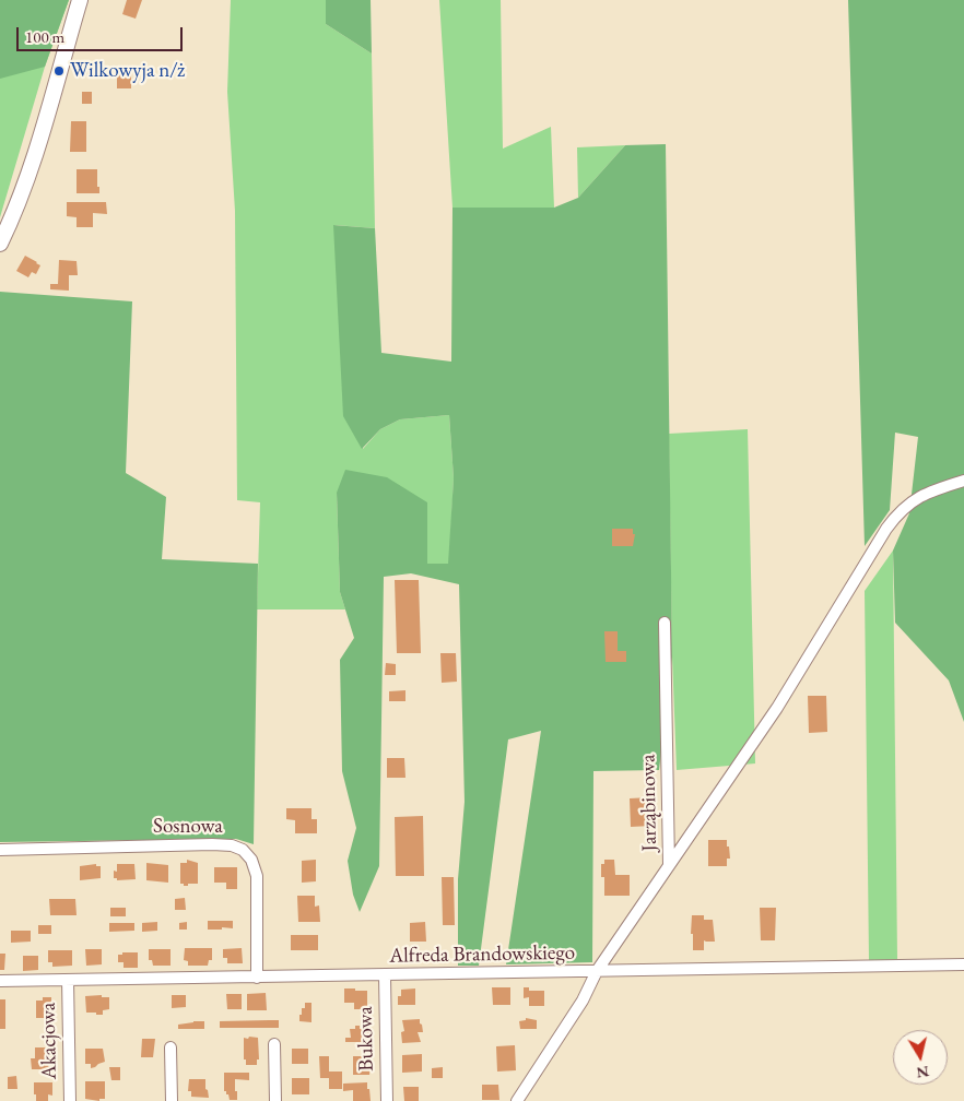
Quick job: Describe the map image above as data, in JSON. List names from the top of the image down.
{
  "streets": {
    "street": [
      "Jarząbinowa",
      "Sosnowa",
      "Alfreda Brandowskiego",
      "Bukowa",
      "Akacjowa"
    ]
  },
  "crossings": [
    ["Jarząbinowa", "Alfreda Brandowskiego"],
    ["Sosnowa", "Alfreda Brandowskiego"],
    ["Alfreda Brandowskiego", "Bukowa"],
    ["Alfreda Brandowskiego", "Akacjowa"]
  ],
  "places": ["Wilkowyja n/ż"],
  "scale_bar": "100 m",
  "north": "bottom"
}
